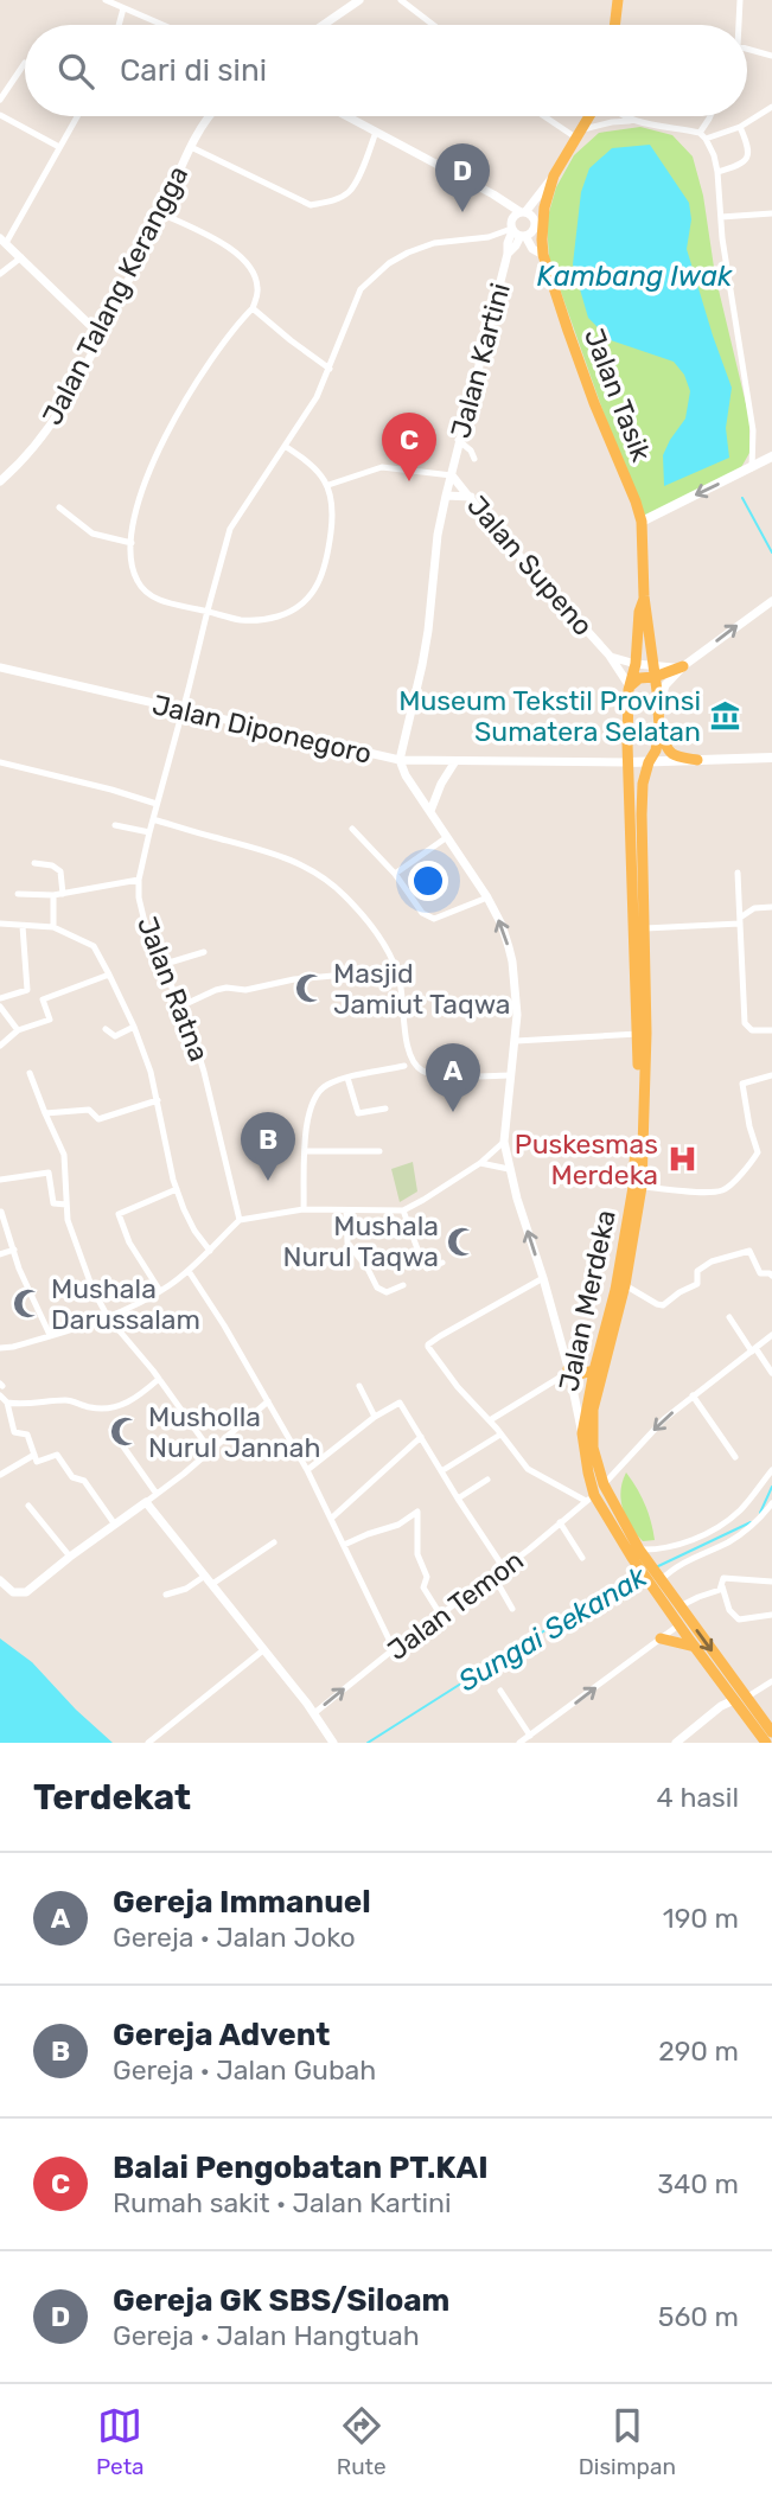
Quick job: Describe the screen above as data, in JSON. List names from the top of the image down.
{
  "streets": {
    "main road": ["Jalan Tasik", "Jalan Merdeka"],
    "street": [
      "Jalan Talang Kerangga",
      "Jalan Kartini",
      "Jalan Supeno",
      "Jalan Diponegoro",
      "Jalan Ratna",
      "Jalan Temon"
    ]
  },
  "crossings": [
    ["Jalan Kartini", "Jalan Supeno"],
    ["Jalan Kartini", "Jalan Diponegoro"],
    ["Jalan Tasik", "Jalan Merdeka"],
    ["Jalan Supeno", "Jalan Merdeka"],
    ["Jalan Diponegoro", "Jalan Ratna"],
    ["Jalan Diponegoro", "Jalan Merdeka"],
    ["Jalan Merdeka", "Jalan Temon"]
  ],
  "water": ["Kambang Iwak", "Sungai Sekanak"],
  "places": {
    "museum": ["Museum Tekstil Provinsi Sumatera Selatan"],
    "mosque": [
      "Masjid Jamiut Taqwa",
      "Mushala Nurul Taqwa",
      "Mushala Darussalam",
      "Musholla Nurul Jannah"
    ],
    "hospital": ["Puskesmas Merdeka"]
  },
  "page": {
    "search": "Cari di sini",
    "pins": [
      "D",
      "C",
      "A",
      "B"
    ],
    "heading": ["Terdekat", "4 hasil"],
    "list": [
      {
        "mark": "A",
        "name": "Gereja Immanuel",
        "note": "Gereja · Jalan Joko",
        "value": "190 m"
      },
      {
        "mark": "B",
        "name": "Gereja Advent",
        "note": "Gereja · Jalan Gubah",
        "value": "290 m"
      },
      {
        "mark": "C",
        "name": "Balai Pengobatan PT.KAI",
        "note": "Rumah sakit · Jalan Kartini",
        "value": "340 m"
      },
      {
        "mark": "D",
        "name": "Gereja GK SBS/Siloam",
        "note": "Gereja · Jalan Hangtuah",
        "value": "560 m"
      }
    ],
    "nav": ["Peta", "Rute", "Disimpan"]
  }
}
